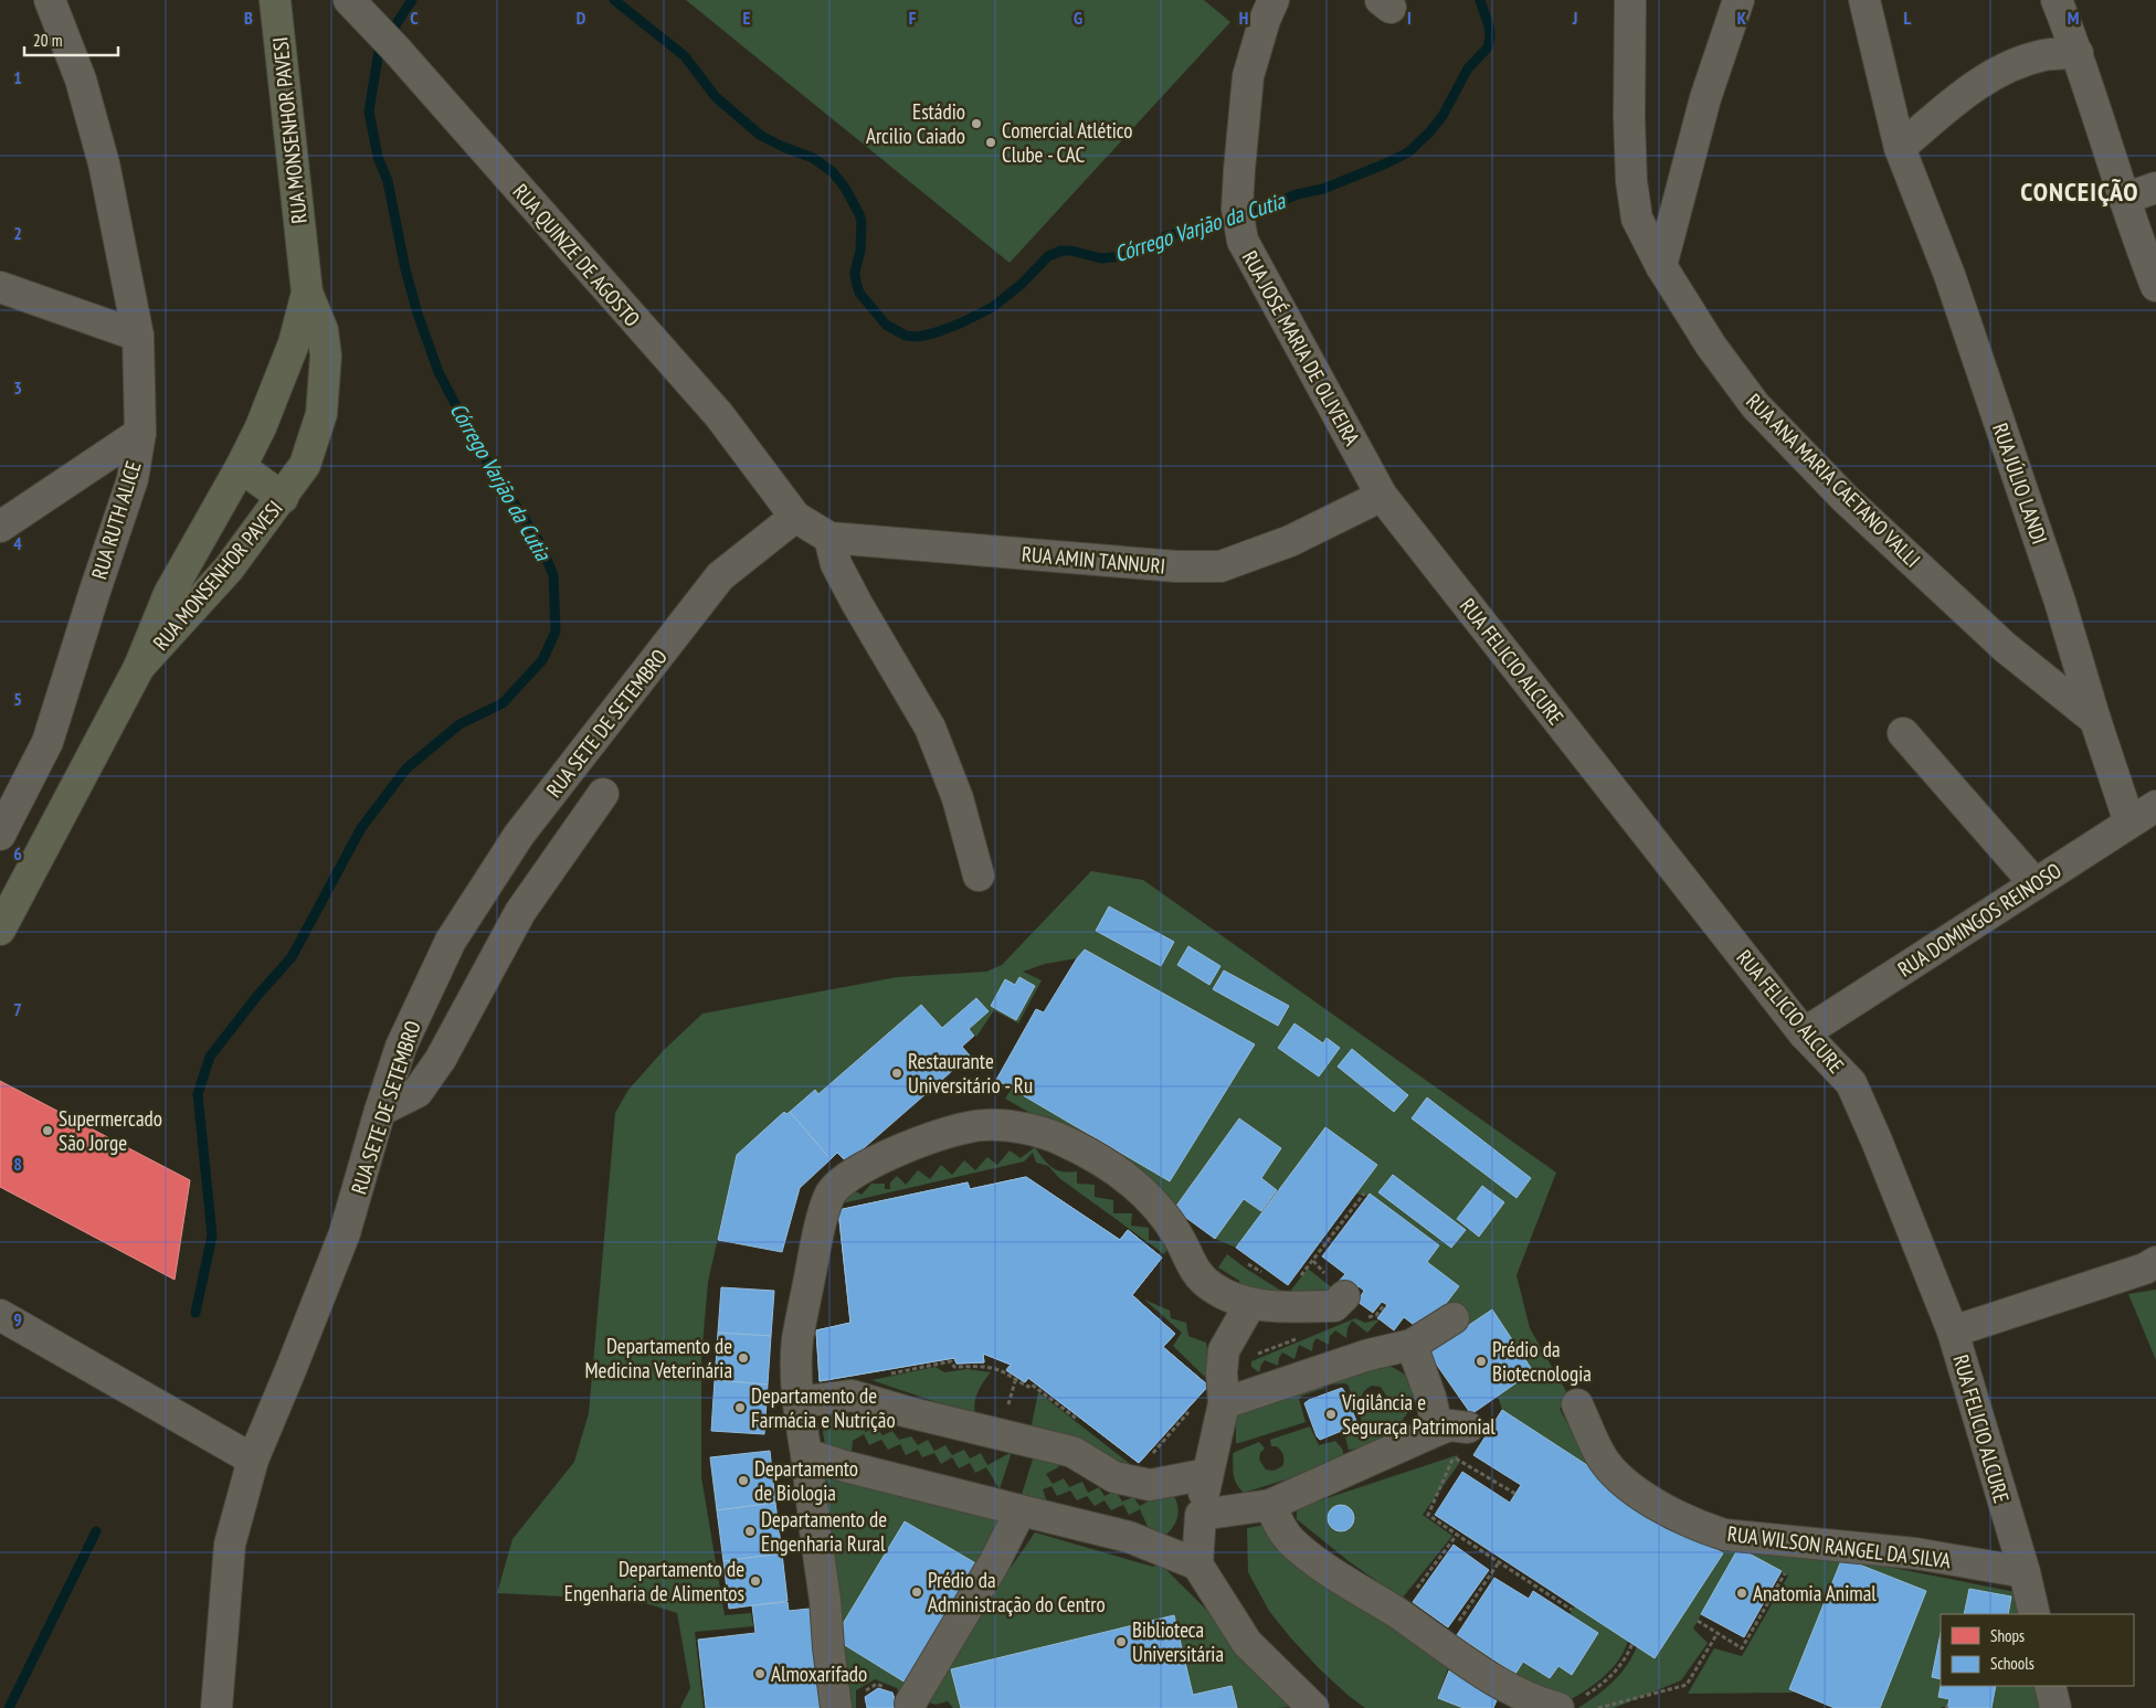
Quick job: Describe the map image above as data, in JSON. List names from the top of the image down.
{
  "streets": {
    "highway": ["RUA MONSENHOR PAVESI"],
    "street": [
      "RUA QUINZE DE AGOSTO",
      "RUA JOSÉ MARIA DE OLIVEIRA",
      "RUA ANA MARIA CAETANO VALLI",
      "RUA JÚLIO LANDI",
      "RUA RUTH ALICE",
      "RUA AMIN TANNURI",
      "RUA FELICIO ALCURE",
      "RUA SETE DE SETEMBRO",
      "RUA DOMINGOS REINOSO",
      "RUA WILSON RANGEL DA SILVA"
    ]
  },
  "crossings": [
    ["RUA QUINZE DE AGOSTO", "RUA AMIN TANNURI"],
    ["RUA QUINZE DE AGOSTO", "RUA SETE DE SETEMBRO"],
    ["RUA JOSÉ MARIA DE OLIVEIRA", "RUA AMIN TANNURI"],
    ["RUA JOSÉ MARIA DE OLIVEIRA", "RUA FELICIO ALCURE"],
    ["RUA ANA MARIA CAETANO VALLI", "RUA JÚLIO LANDI"],
    ["RUA JÚLIO LANDI", "RUA DOMINGOS REINOSO"],
    ["RUA AMIN TANNURI", "RUA FELICIO ALCURE"],
    ["RUA AMIN TANNURI", "RUA SETE DE SETEMBRO"],
    ["RUA FELICIO ALCURE", "RUA DOMINGOS REINOSO"],
    ["RUA FELICIO ALCURE", "RUA WILSON RANGEL DA SILVA"]
  ],
  "districts": ["CONCEIÇÃO"],
  "water": ["Córrego Varjão da Cutia"],
  "places": [
    "Estádio Arcilio Caiado",
    "Comercial Atlético Clube - CAC",
    "Restaurante Universitário - Ru",
    "Supermercado São Jorge",
    "Departamento de Medicina Veterinária",
    "Prédio da Biotecnologia",
    "Departamento de Farmácia e Nutrição",
    "Vigilância e Seguraça Patrimonial",
    "Departamento de Biologia",
    "Departamento de Engenharia Rural",
    "Departamento de Engenharia de Alimentos",
    "Prédio da Administração do Centro",
    "Anatomia Animal",
    "Biblioteca Universitária",
    "Almoxarifado"
  ],
  "legend": ["Shops", "Schools"],
  "scale_bar": "20 m",
  "grid": {
    "columns": [
      "B",
      "C",
      "D",
      "E",
      "F",
      "G",
      "H",
      "I",
      "J",
      "K",
      "L",
      "M"
    ],
    "rows": [
      "1",
      "2",
      "3",
      "4",
      "5",
      "6",
      "7",
      "8",
      "9"
    ]
  }
}
